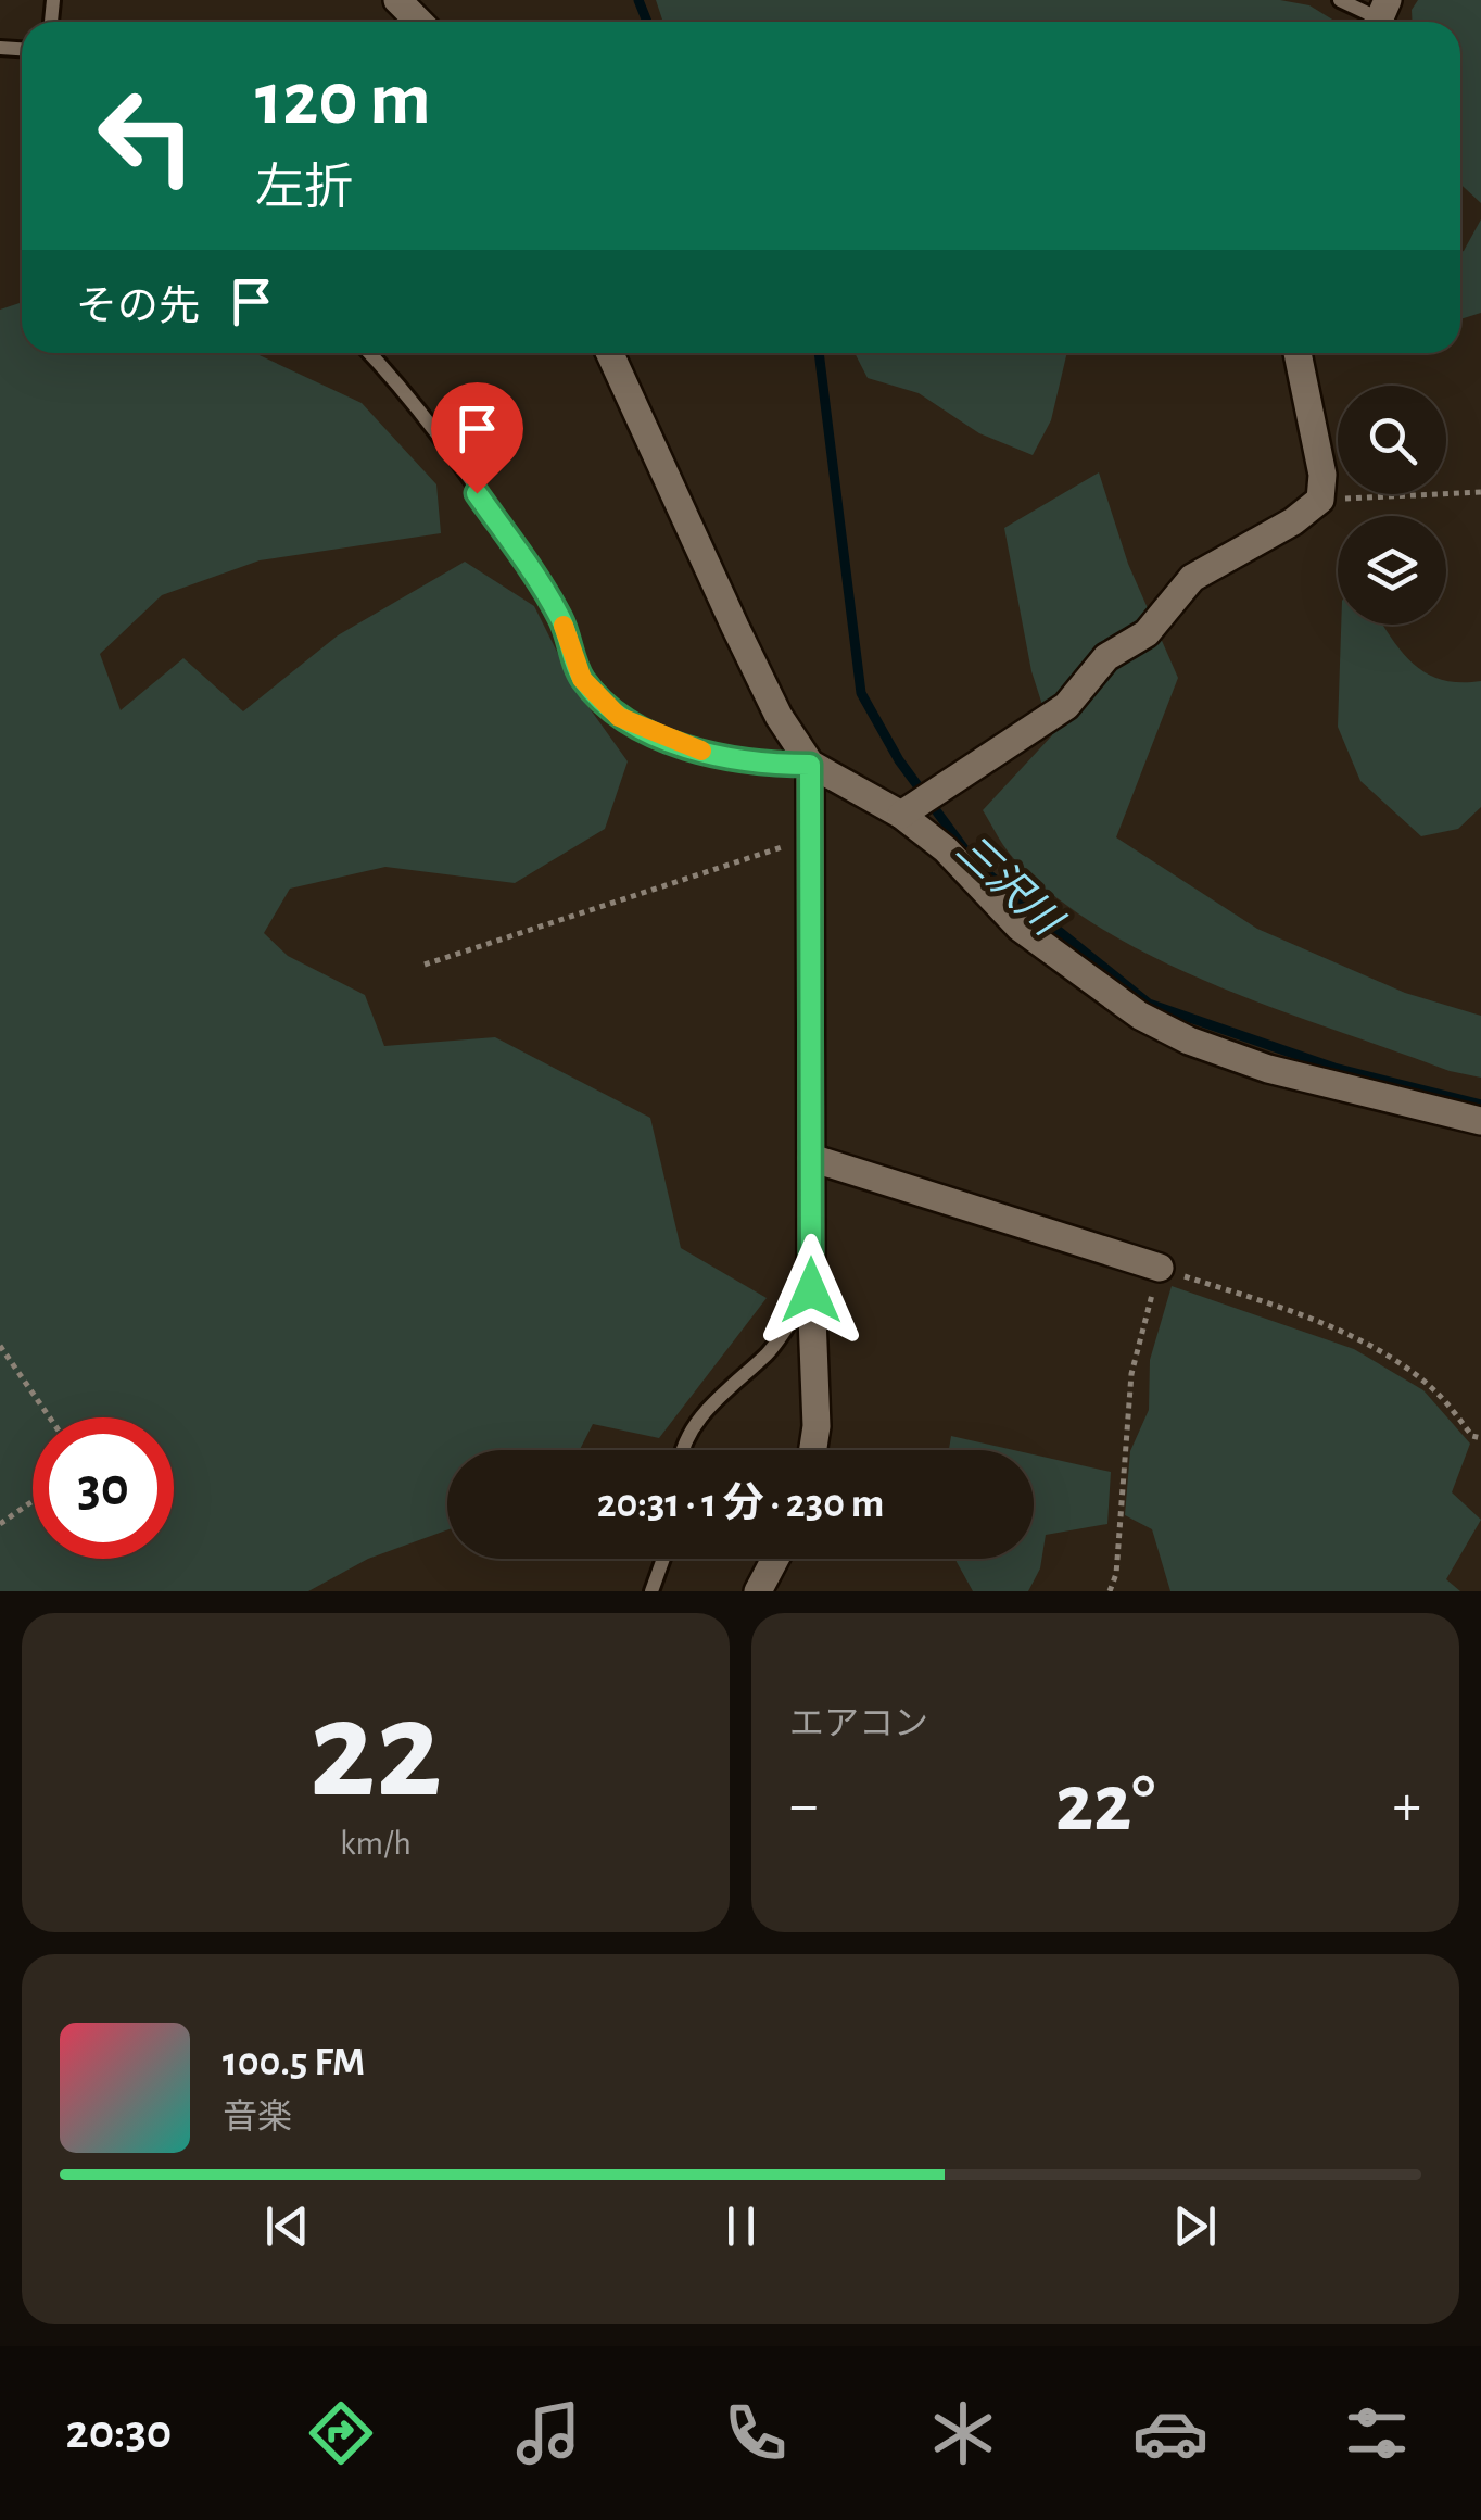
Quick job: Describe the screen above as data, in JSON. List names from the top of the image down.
{
  "water": ["三沢川"],
  "page": {
    "turn": ["120 m", "左折"],
    "then": "その先",
    "limit": "30",
    "trip": "20:31 · 1 分 · 230 m",
    "tile": [
      ["22", "km/h"],
      "エアコン"
    ],
    "heat": ["−", "22°", "+"],
    "song": ["100.5 FM", "音楽"],
    "tabs": "20:30"
  }
}
